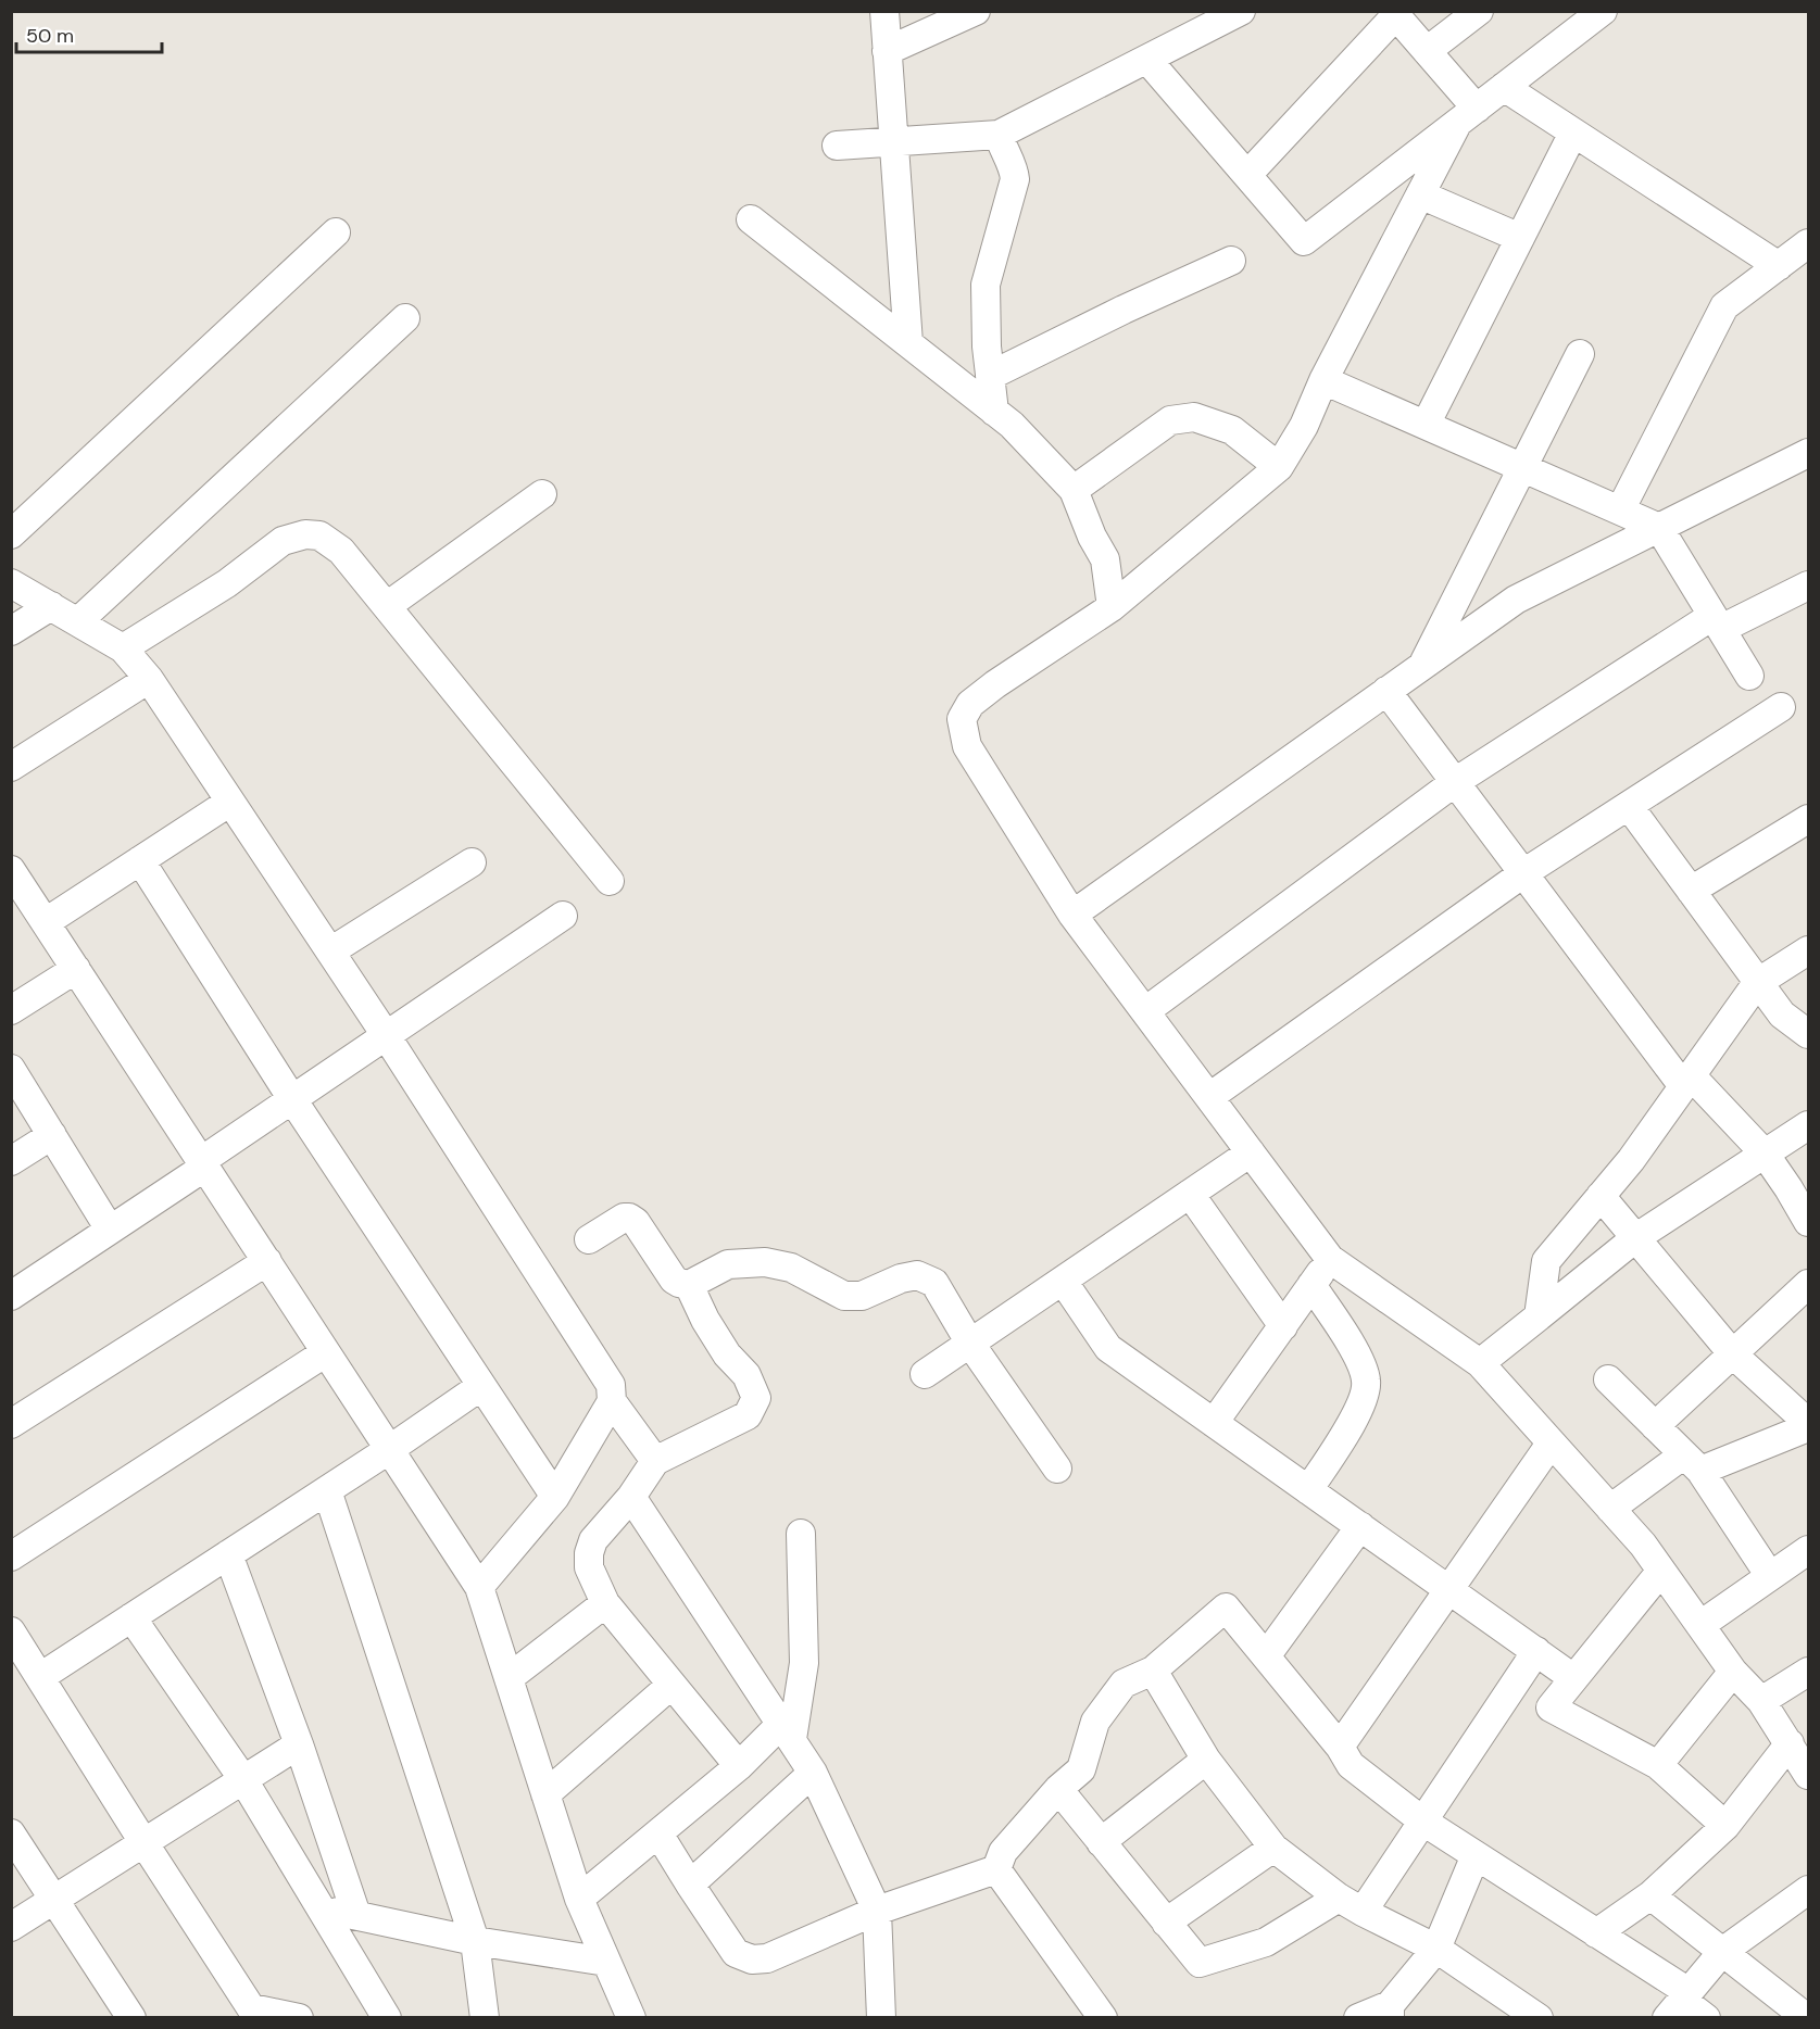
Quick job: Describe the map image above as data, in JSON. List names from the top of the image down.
{
  "scale_bar": "50 m"
}
